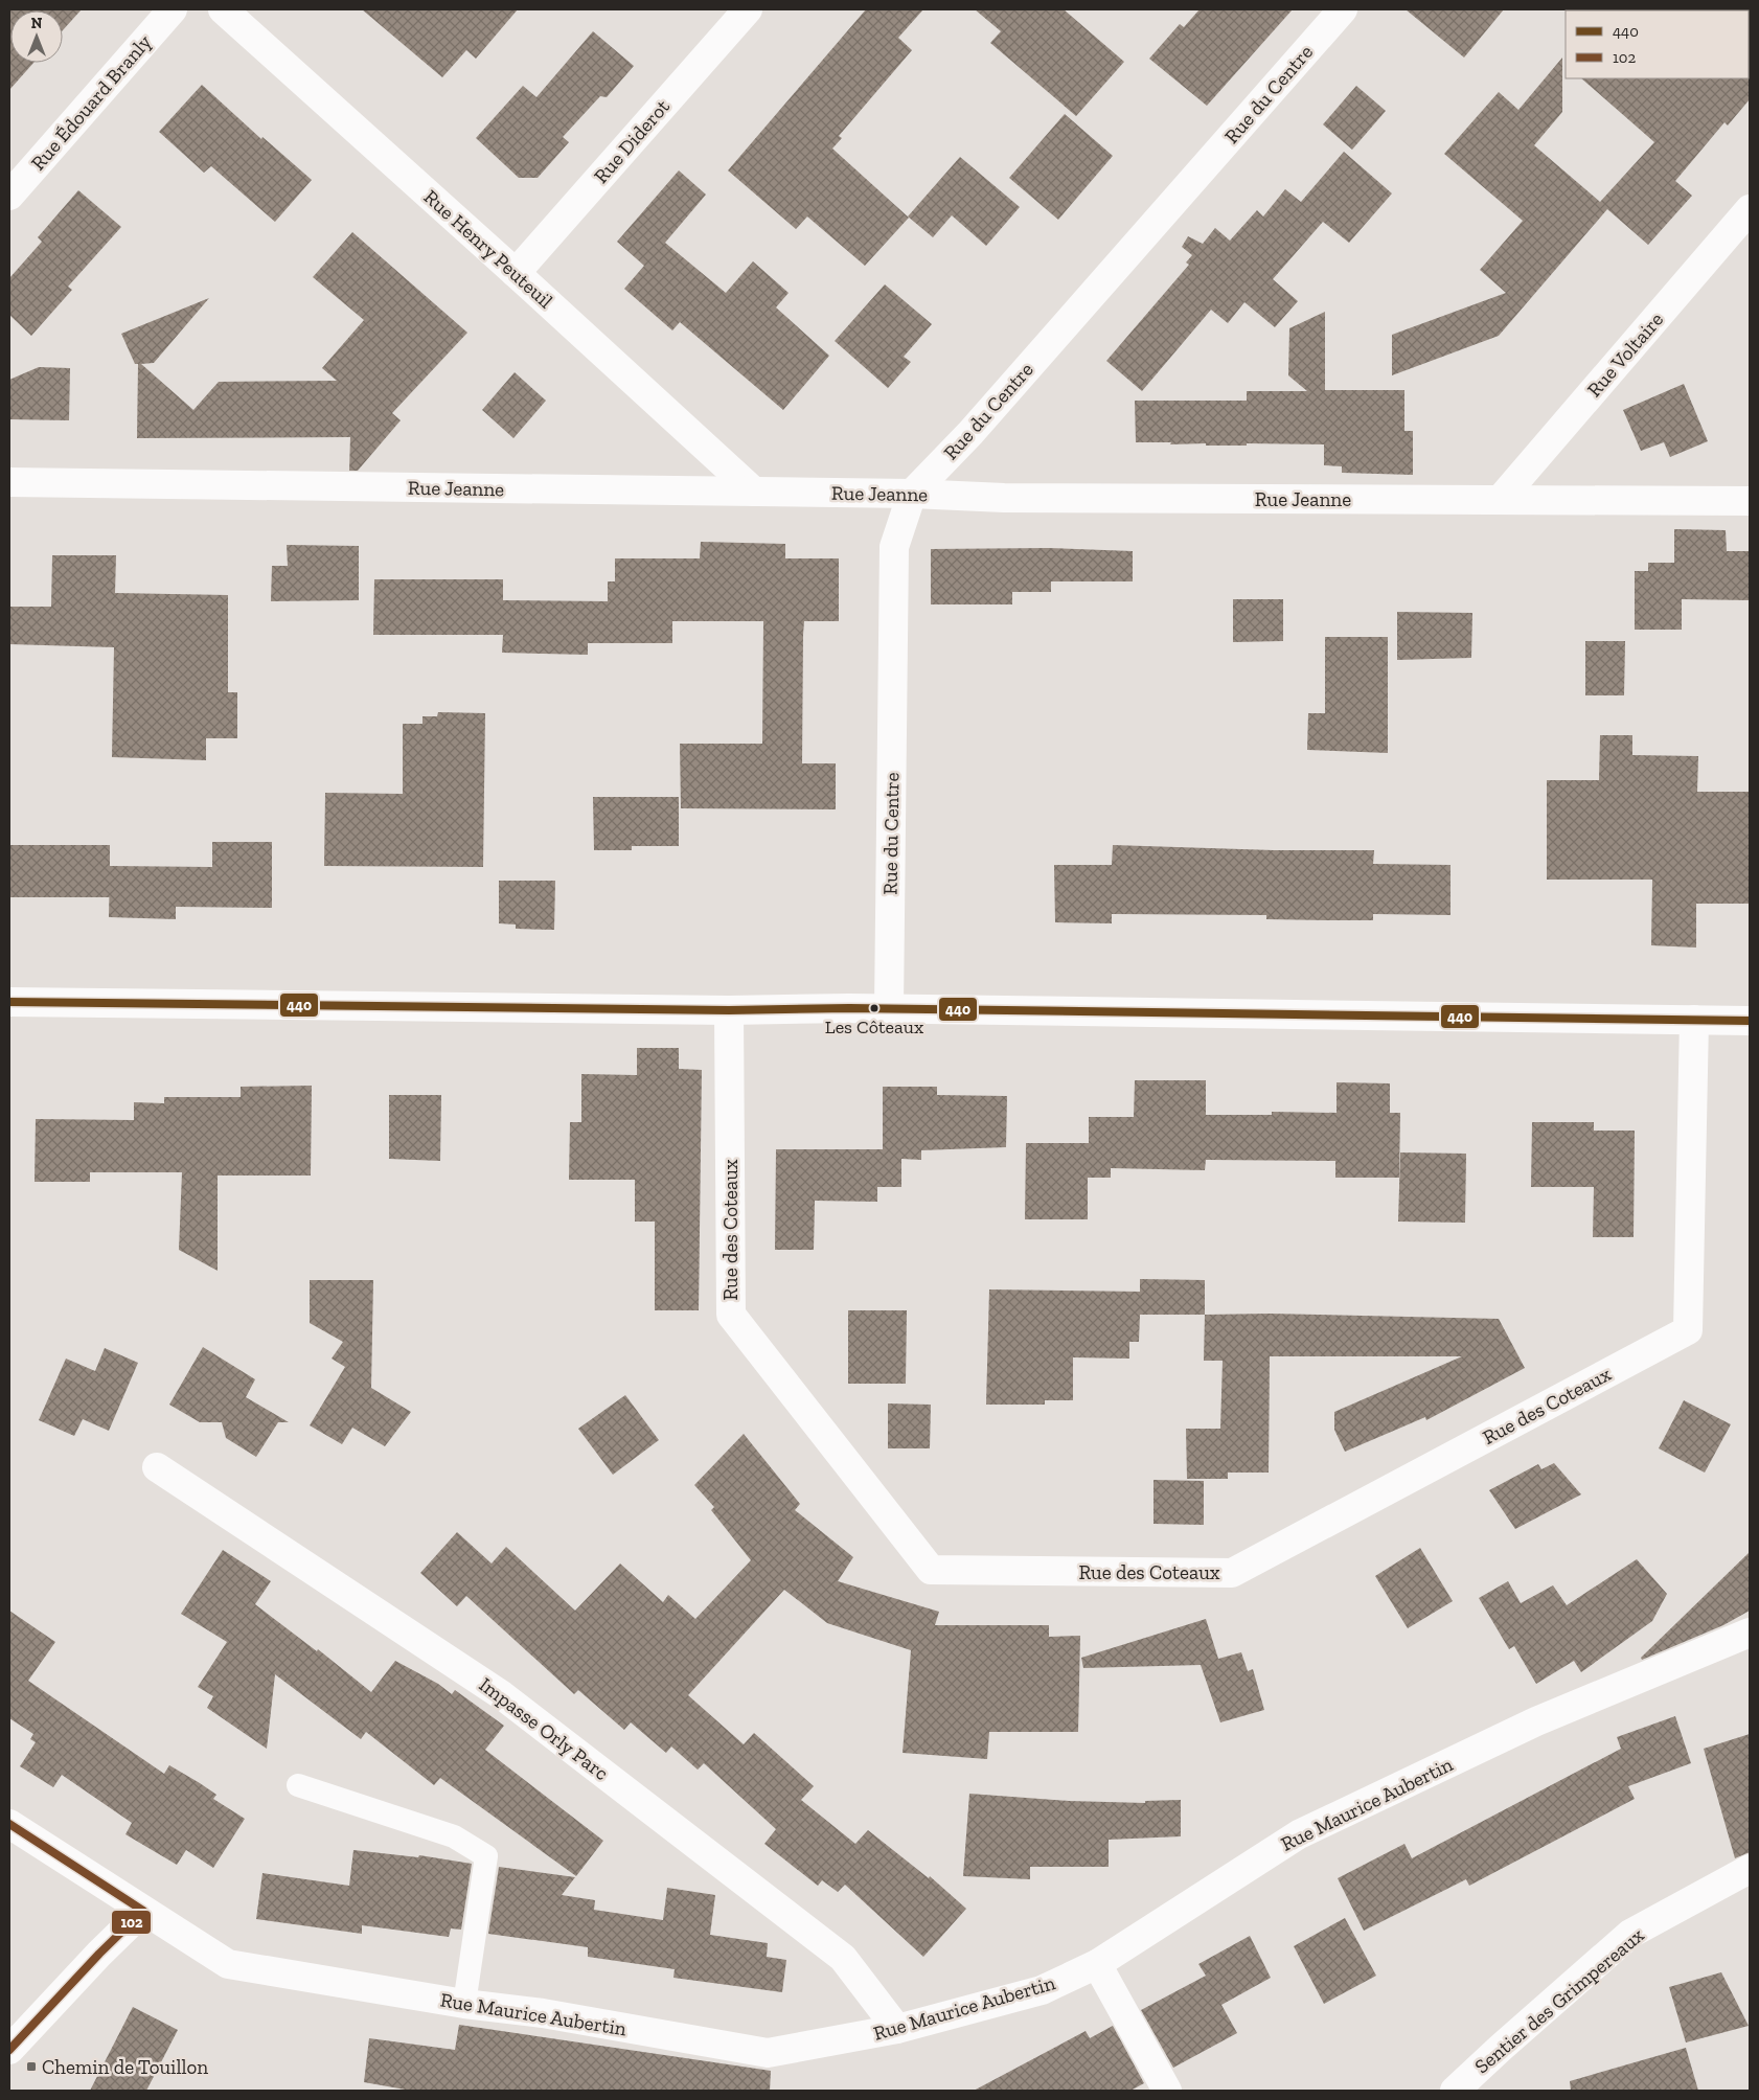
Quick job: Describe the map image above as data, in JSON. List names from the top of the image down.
{
  "streets": {
    "street": [
      "Rue du Centre",
      "Rue Édouard Branly",
      "Rue Diderot",
      "Rue Henry Peuteuil",
      "Rue Voltaire",
      "Rue Jeanne",
      "Rue des Coteaux",
      "Impasse Orly Parc",
      "Rue Maurice Aubertin",
      "Sentier des Grimpereaux"
    ]
  },
  "crossings": [
    ["Rue du Centre", "Rue Jeanne"],
    ["Rue Diderot", "Rue Henry Peuteuil"],
    ["Rue Henry Peuteuil", "Rue Jeanne"],
    ["Rue Voltaire", "Rue Jeanne"],
    ["Impasse Orly Parc", "Rue Maurice Aubertin"]
  ],
  "places": {
    "other": ["Les Côteaux"],
    "transit": ["Chemin de Touillon"]
  },
  "lines": ["transit line 440", "transit line 102"],
  "legend": ["440", "102"],
  "north": "top"
}
